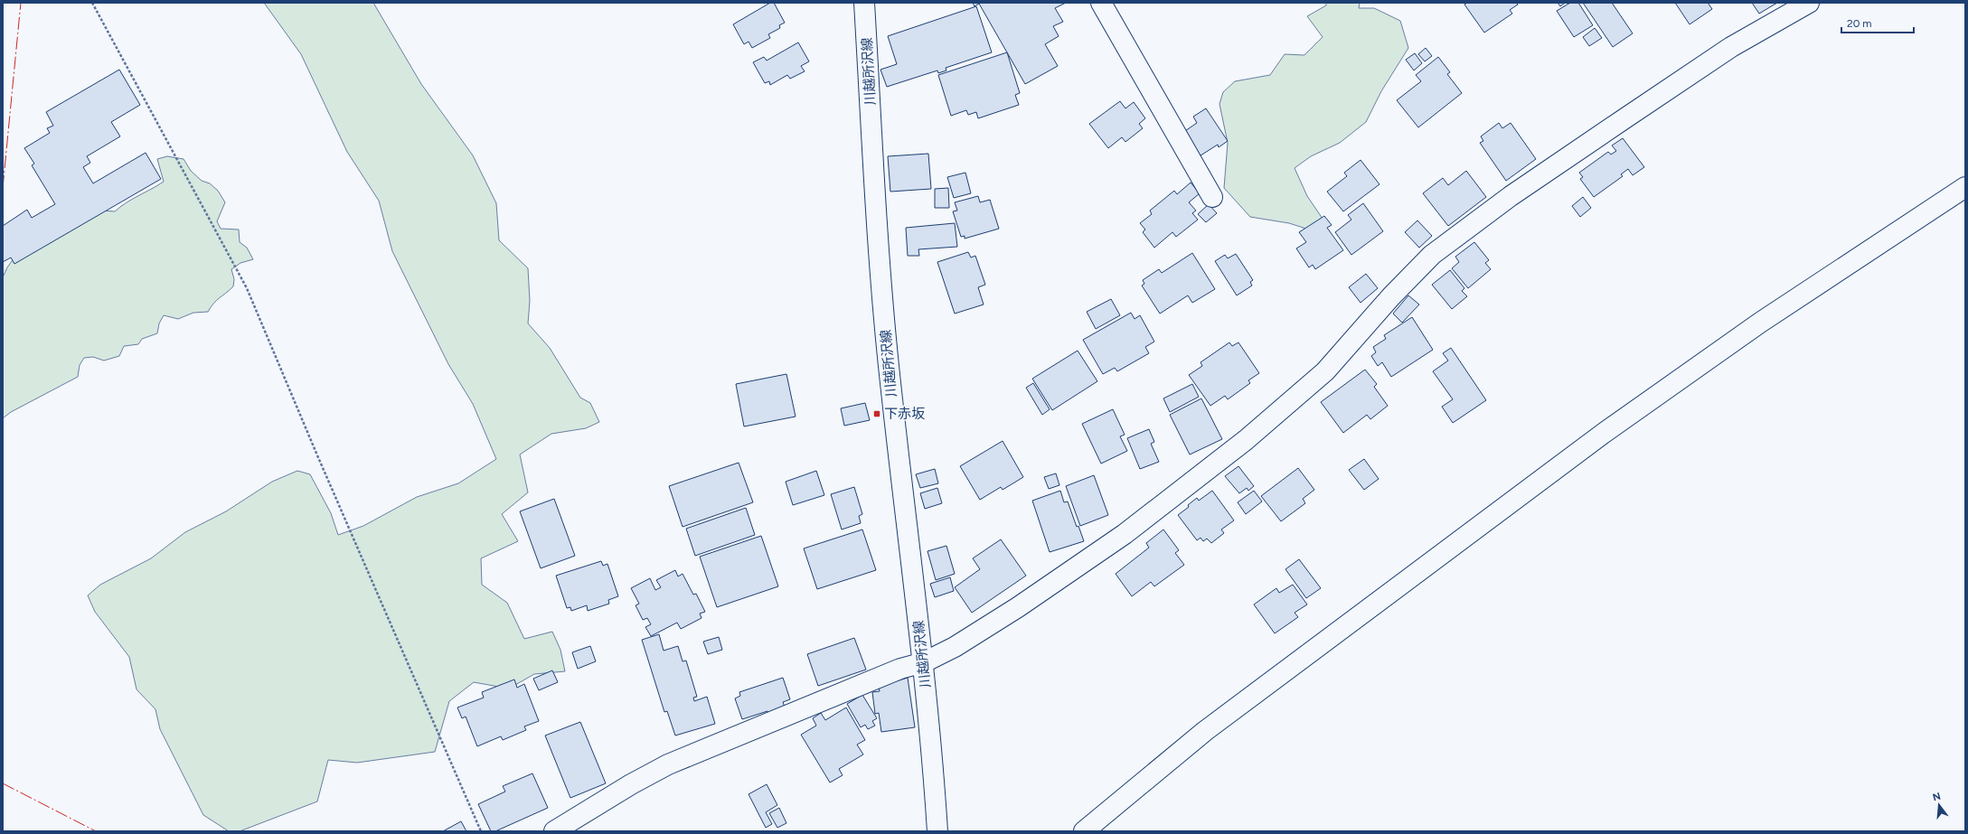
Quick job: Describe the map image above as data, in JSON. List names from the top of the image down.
{
  "streets": {
    "street": ["川越所沢線"]
  },
  "places": {
    "transit": ["下赤坂"]
  },
  "scale_bar": "20 m",
  "north": "top"
}
